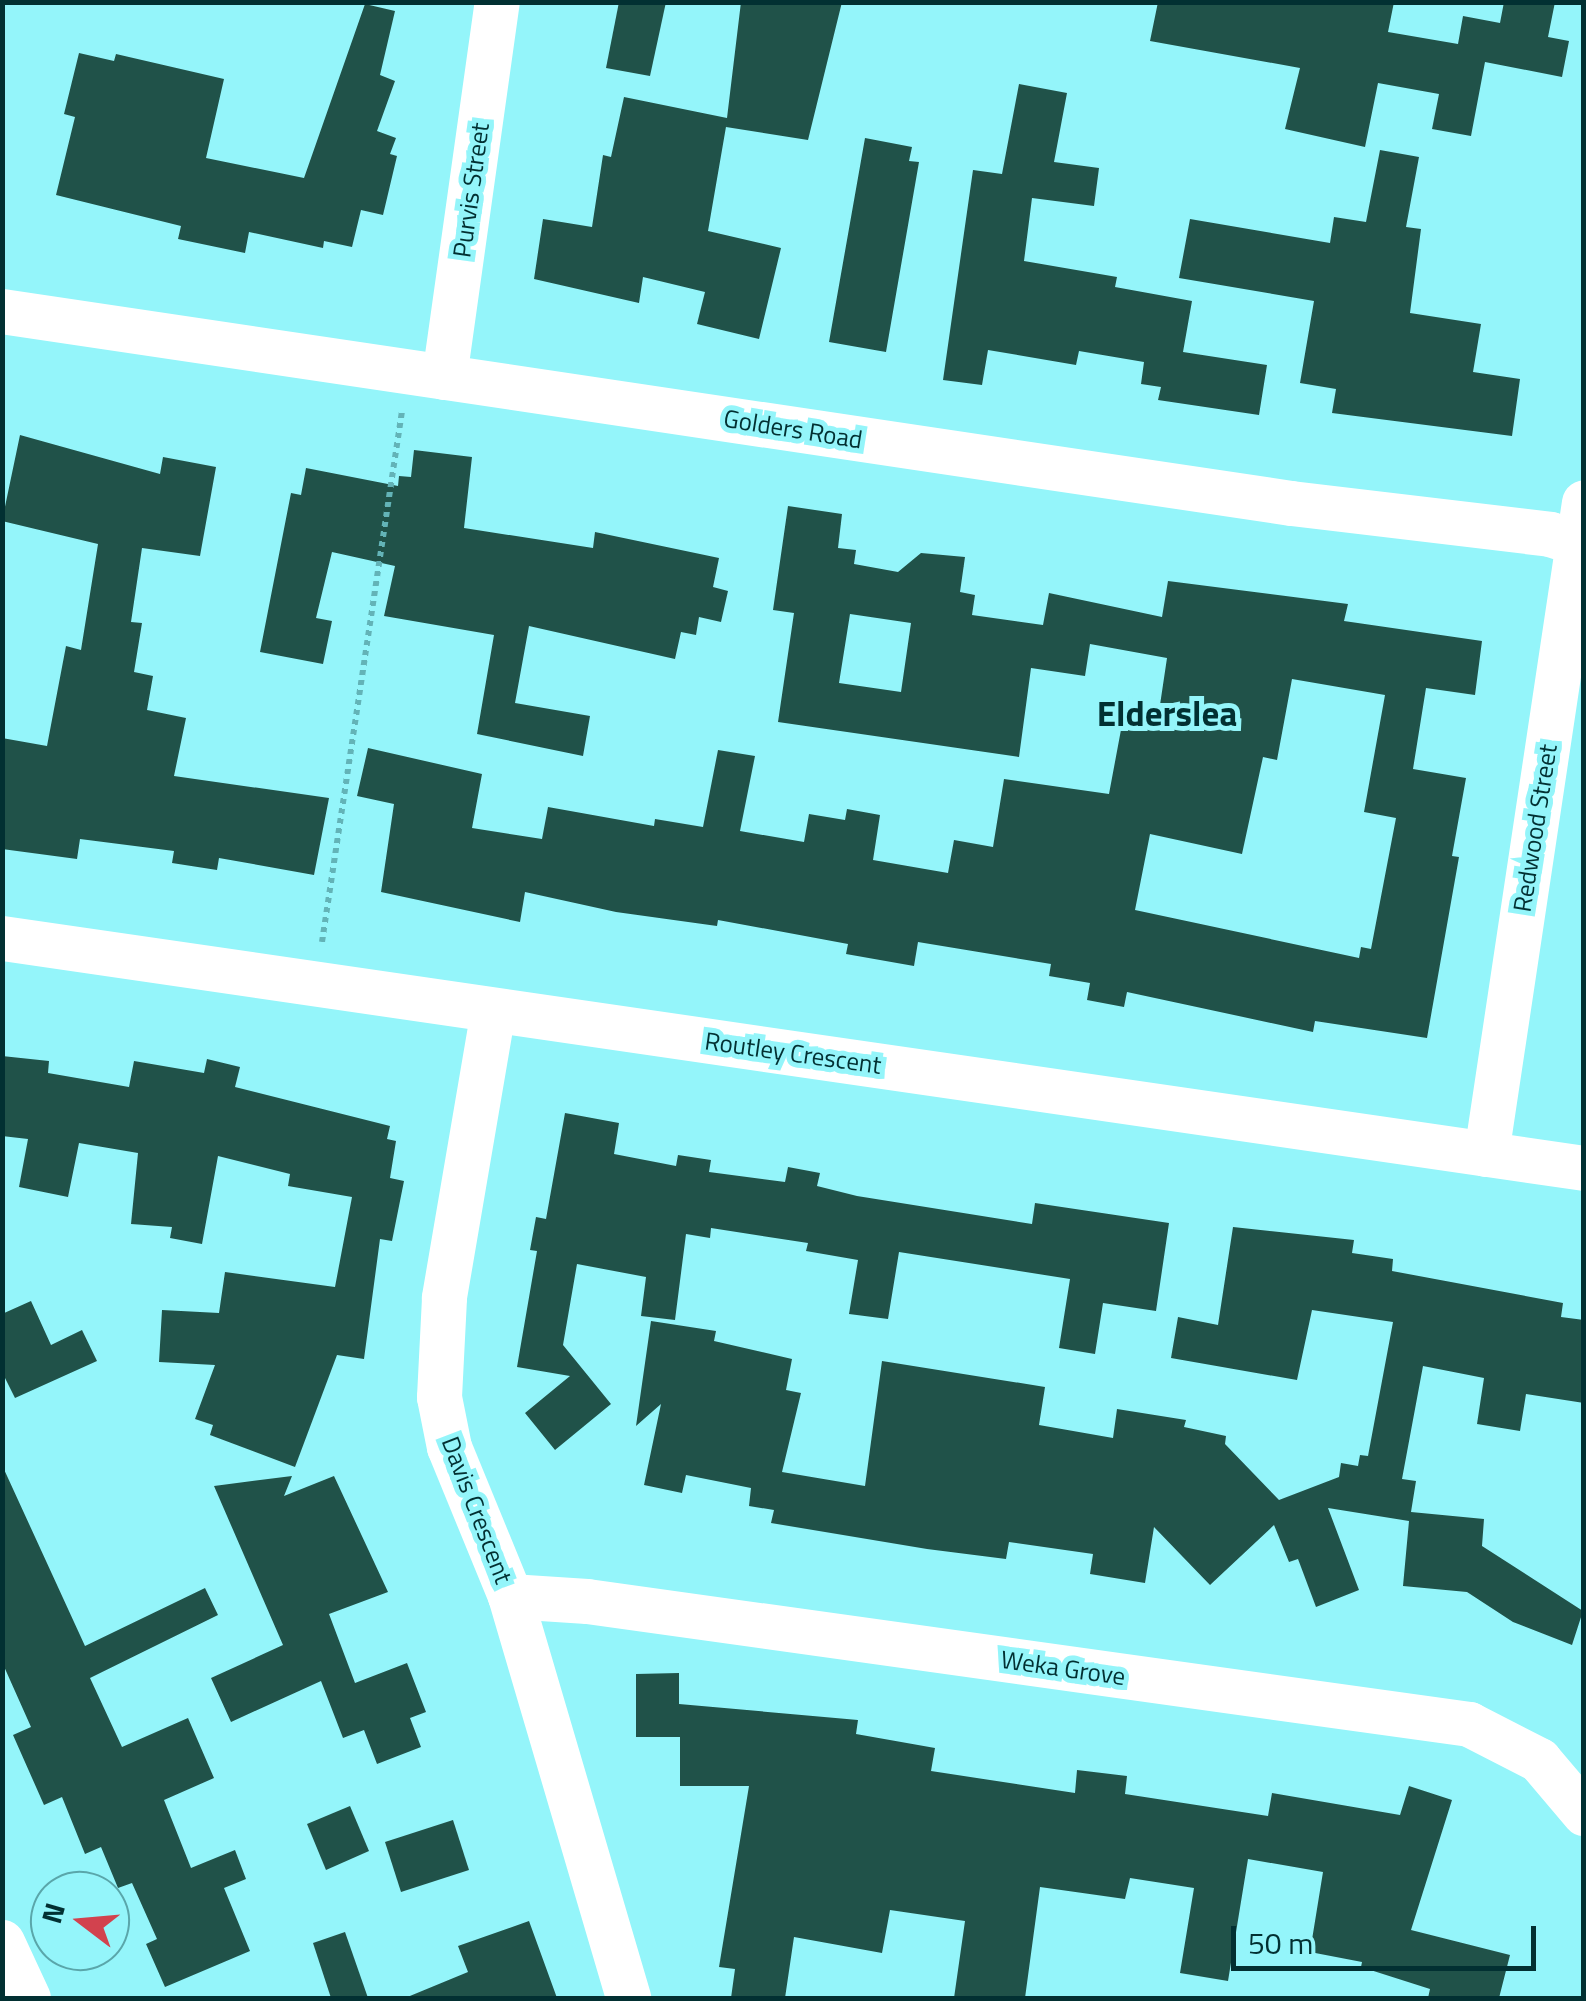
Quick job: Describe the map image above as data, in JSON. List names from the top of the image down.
{
  "streets": {
    "street": [
      "Purvis Street",
      "Golders Road",
      "Redwood Street",
      "Routley Crescent",
      "Davis Crescent",
      "Weka Grove"
    ]
  },
  "crossings": [
    ["Purvis Street", "Golders Road"],
    ["Golders Road", "Redwood Street"],
    ["Redwood Street", "Routley Crescent"],
    ["Routley Crescent", "Davis Crescent"],
    ["Davis Crescent", "Weka Grove"]
  ],
  "districts": ["Elderslea"],
  "scale_bar": "50 m",
  "north": "left"
}
